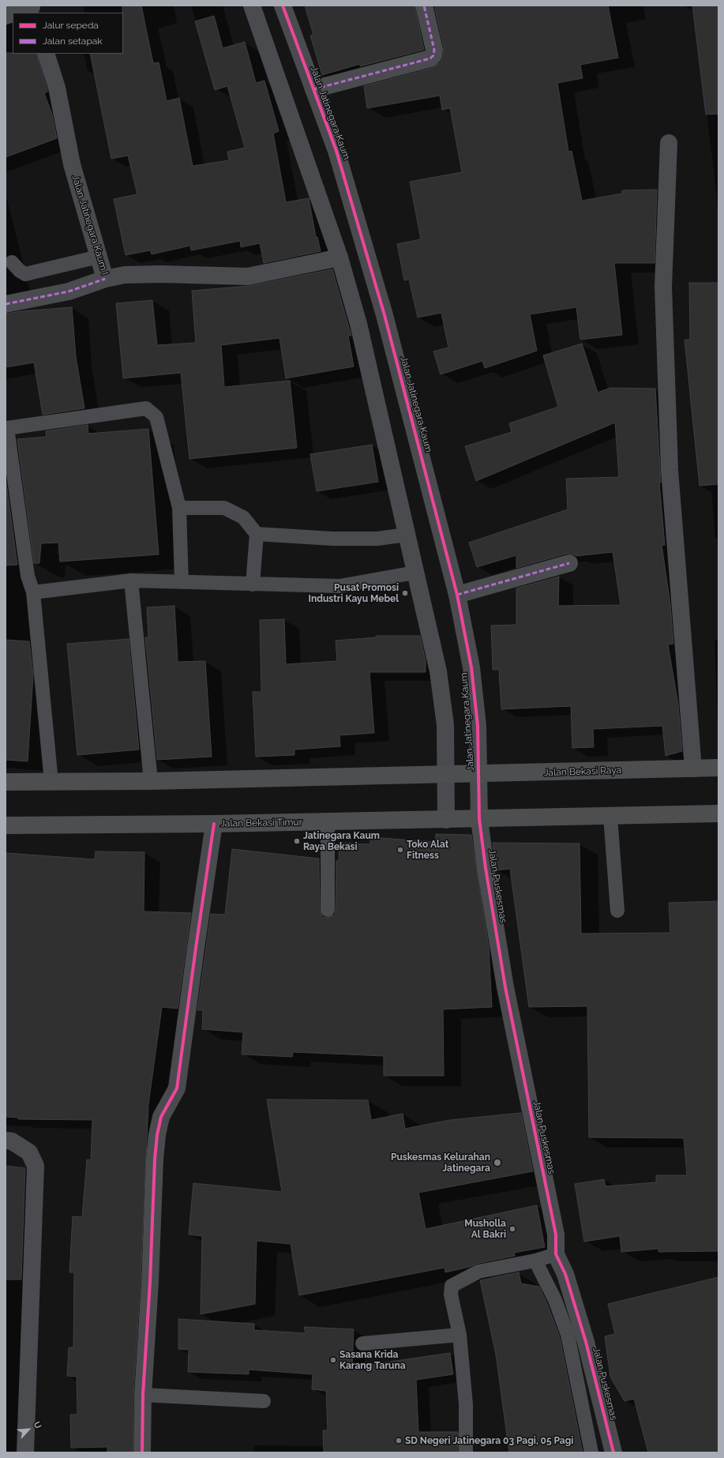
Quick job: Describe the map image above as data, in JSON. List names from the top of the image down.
{
  "streets": {
    "main road": ["Jalan Bekasi Raya", "Jalan Bekasi Timur"],
    "street": ["Jalan Jatinegara Kaum", "Jalan Jatinegara Kaum I", "Jalan Puskesmas"]
  },
  "crossings": [
    ["Jalan Jatinegara Kaum", "Jalan Bekasi Raya"],
    ["Jalan Jatinegara Kaum", "Jalan Bekasi Timur"],
    ["Jalan Jatinegara Kaum", "Jalan Puskesmas"],
    ["Jalan Bekasi Timur", "Jalan Puskesmas"]
  ],
  "places": [
    "Pusat Promosi Industri Kayu Mebel",
    "Jatinegara Kaum Raya Bekasi",
    "Toko Alat Fitness",
    "Puskesmas Kelurahan Jatinegara",
    "Musholla Al Bakri",
    "Sasana Krida Karang Taruna",
    "SD Negeri Jatinegara 03 Pagi, 05 Pagi"
  ],
  "legend": ["Jalur sepeda", "Jalan setapak"],
  "north": "top right"
}
